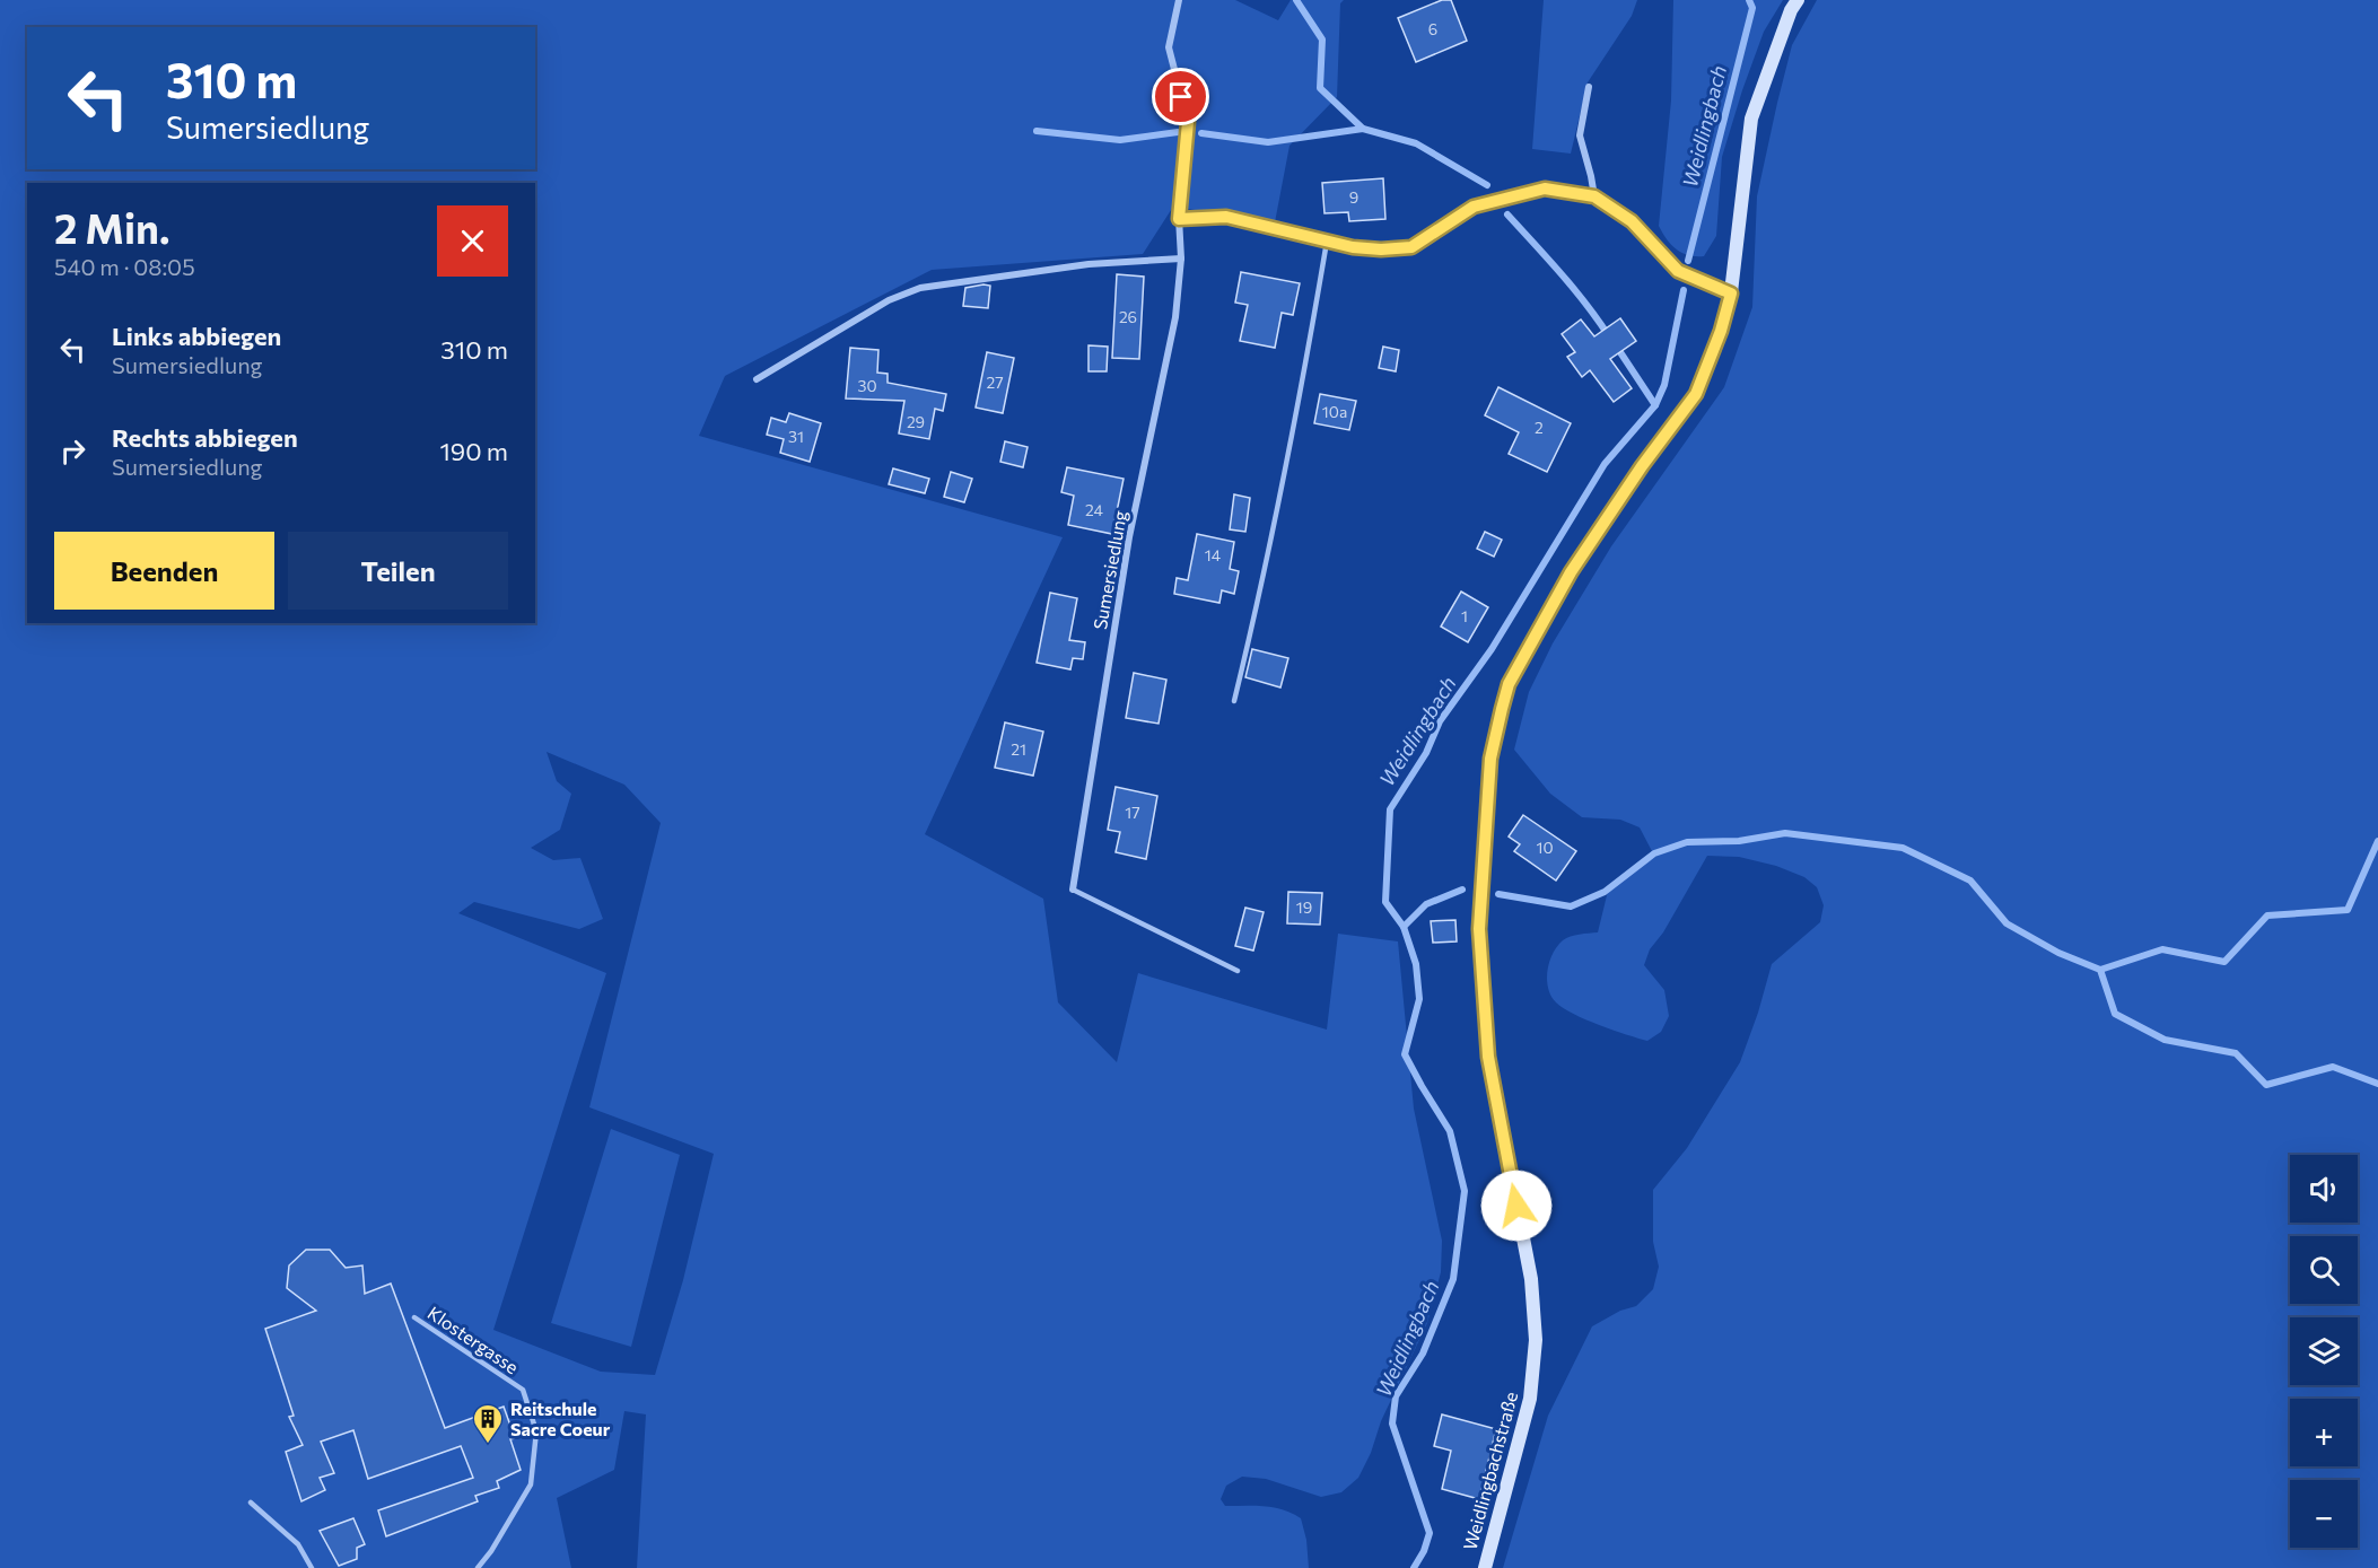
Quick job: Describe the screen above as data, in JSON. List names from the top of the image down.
{
  "streets": {
    "main road": ["Weidlingbachstraße"],
    "street": ["Sumersiedlung"],
    "lane": ["Klostergasse"]
  },
  "water": ["Weidlingbach"],
  "places": {
    "building": ["Reitschule Sacre Coeur"]
  },
  "house_numbers": [
    "6",
    "9",
    "26",
    "27",
    "30",
    "10a",
    "29",
    "2",
    "31",
    "24",
    "14",
    "1",
    "21",
    "17",
    "10",
    "19"
  ],
  "page": {
    "turn": ["310 m", "Sumersiedlung"],
    "heading": ["2 Min.", "540 m · 08:05"],
    "list": [
      {
        "name": "Links abbiegen",
        "note": "Sumersiedlung",
        "value": "310 m"
      },
      {
        "name": "Rechts abbiegen",
        "note": "Sumersiedlung",
        "value": "190 m"
      }
    ],
    "buttons": ["Beenden", "Teilen"],
    "map_buttons": ["+", "−"]
  }
}
